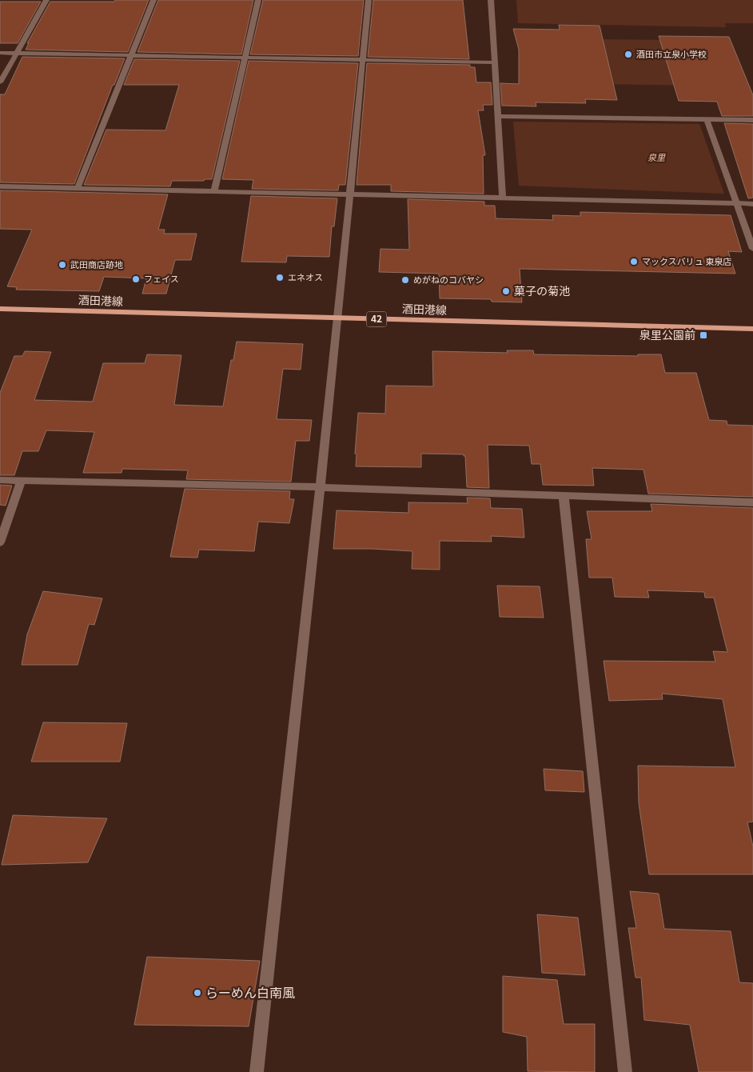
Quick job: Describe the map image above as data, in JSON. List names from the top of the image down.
{
  "streets": {
    "main road": ["酒田港線", "42"]
  },
  "parks": ["泉里"],
  "places": {
    "other": [
      "酒田市立泉小学校",
      "マックスバリュ 東泉店",
      "武田商店跡地",
      "エネオス",
      "フェイス",
      "めがねのコバヤシ",
      "菓子の菊池",
      "らーめん白南風"
    ],
    "transit": ["泉里公園前"]
  }
}
